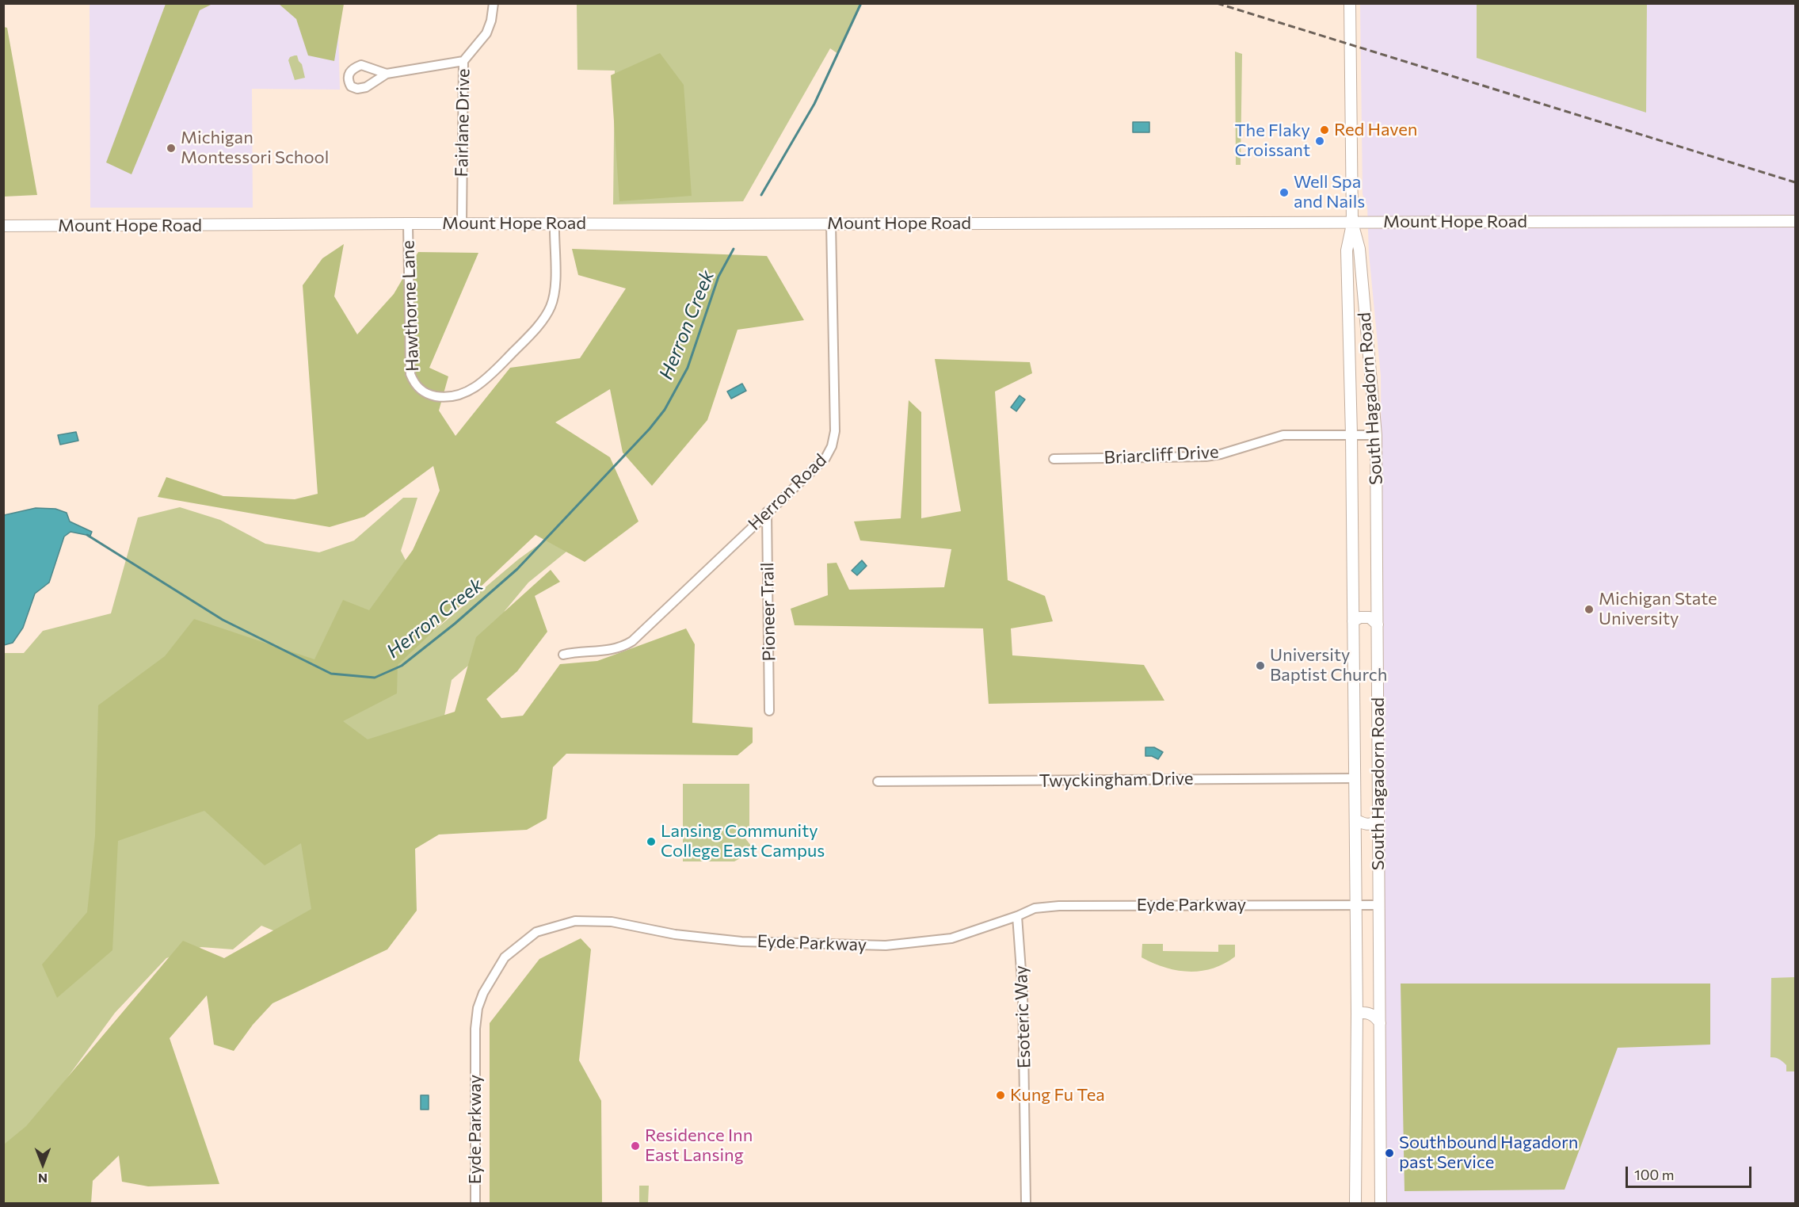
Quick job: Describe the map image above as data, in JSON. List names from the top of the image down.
{
  "streets": {
    "street": [
      "Fairlane Drive",
      "Mount Hope Road",
      "Hawthorne Lane",
      "South Hagadorn Road",
      "Briarcliff Drive",
      "Herron Road",
      "Pioneer Trail",
      "Twyckingham Drive",
      "Eyde Parkway",
      "Esoteric Way"
    ]
  },
  "crossings": [
    ["Fairlane Drive", "Mount Hope Road"],
    ["Mount Hope Road", "Hawthorne Lane"],
    ["Mount Hope Road", "South Hagadorn Road"],
    ["Mount Hope Road", "Herron Road"],
    ["South Hagadorn Road", "Briarcliff Drive"],
    ["South Hagadorn Road", "Twyckingham Drive"],
    ["South Hagadorn Road", "Eyde Parkway"],
    ["Herron Road", "Pioneer Trail"],
    ["Eyde Parkway", "Esoteric Way"]
  ],
  "water": ["Herron Creek"],
  "places": [
    "Red Haven",
    "The Flaky Croissant",
    "Michigan Montessori School",
    "Well Spa and Nails",
    "Michigan State University",
    "University Baptist Church",
    "Lansing Community College East Campus",
    "Kung Fu Tea",
    "Residence Inn East Lansing",
    "Southbound Hagadorn past Service"
  ],
  "scale_bar": "100 m",
  "north": "bottom"
}
